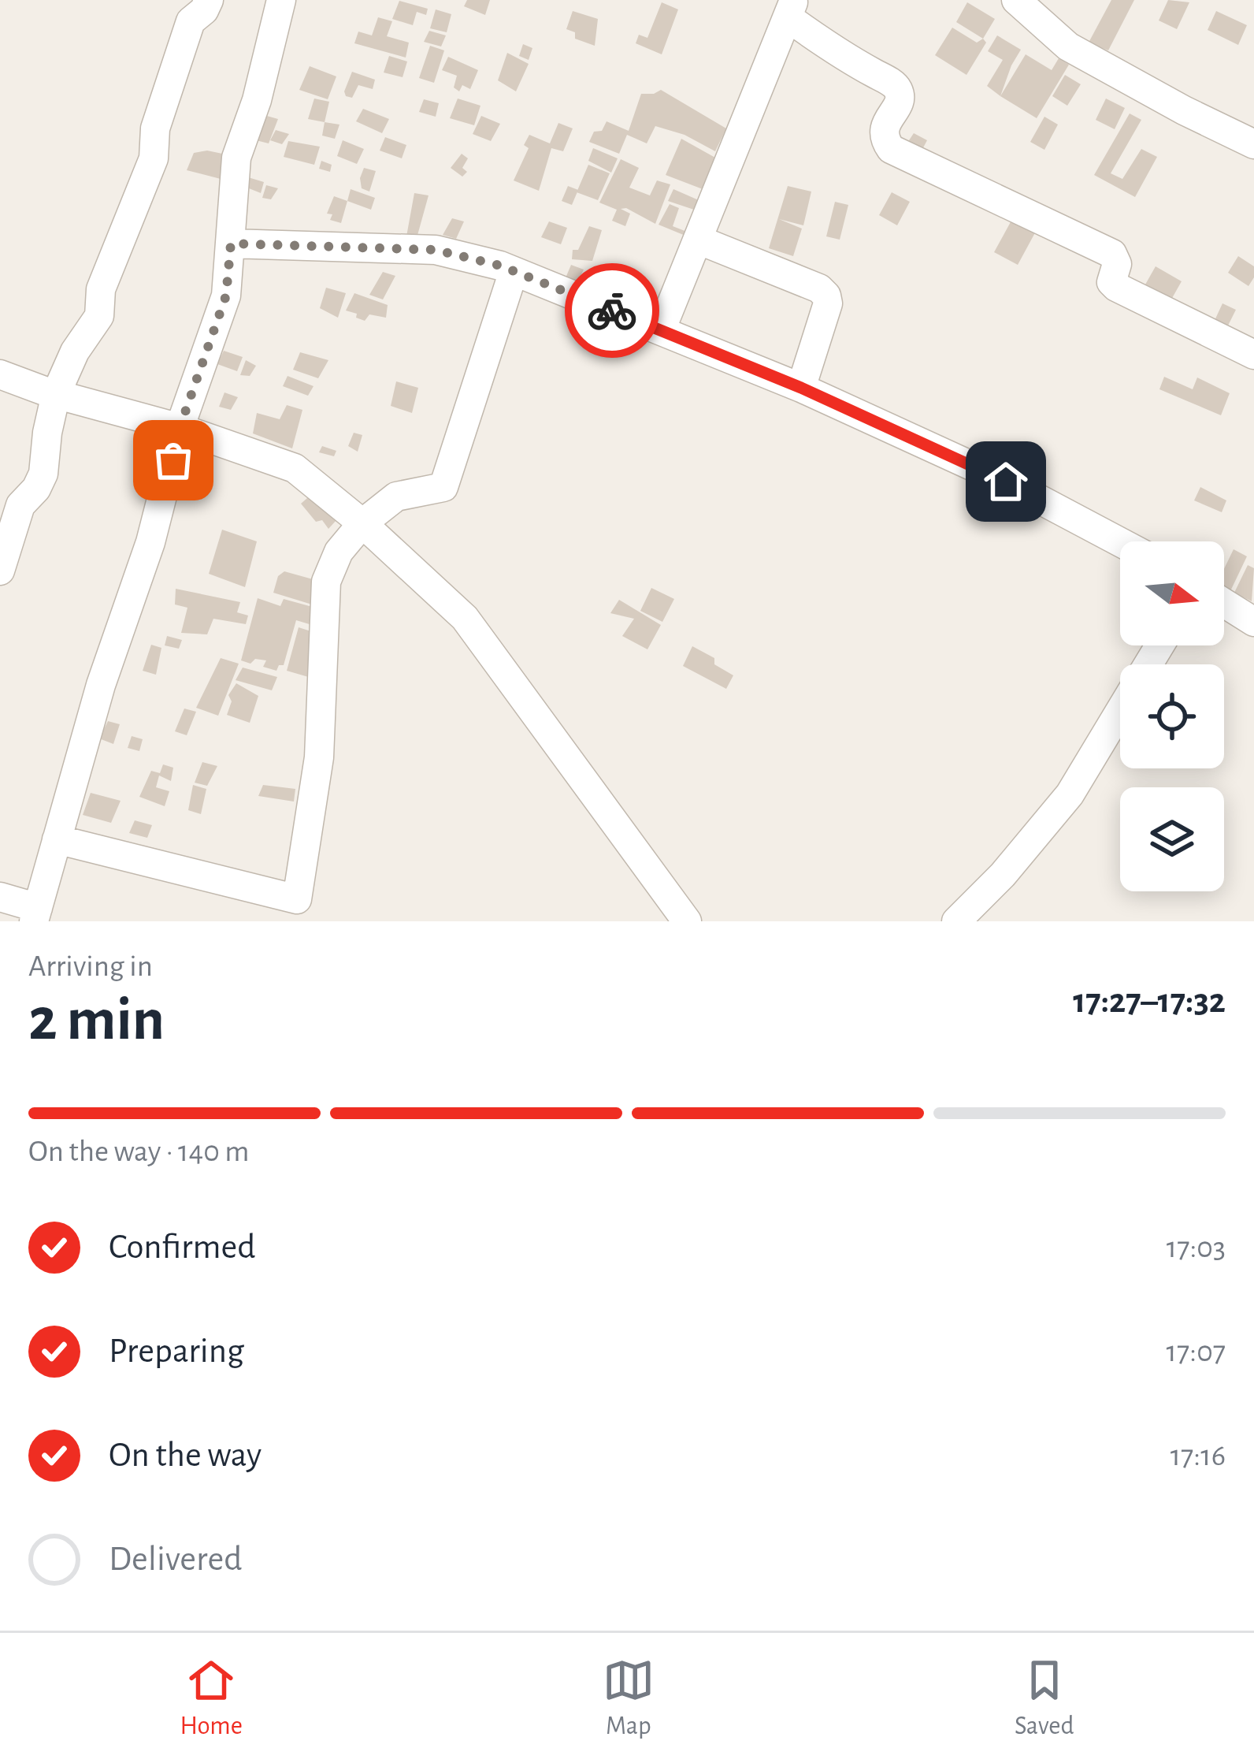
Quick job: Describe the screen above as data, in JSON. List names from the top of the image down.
{
  "north": "right",
  "page": {
    "heading": ["2 min", "Arriving in", "17:27–17:32"],
    "bar": "On the way · 140 m",
    "list": [
      ["Confirmed", "17:03"],
      ["Preparing", "17:07"],
      ["On the way", "17:16"],
      "Delivered"
    ],
    "tabs": ["Home", "Map", "Saved"]
  }
}
